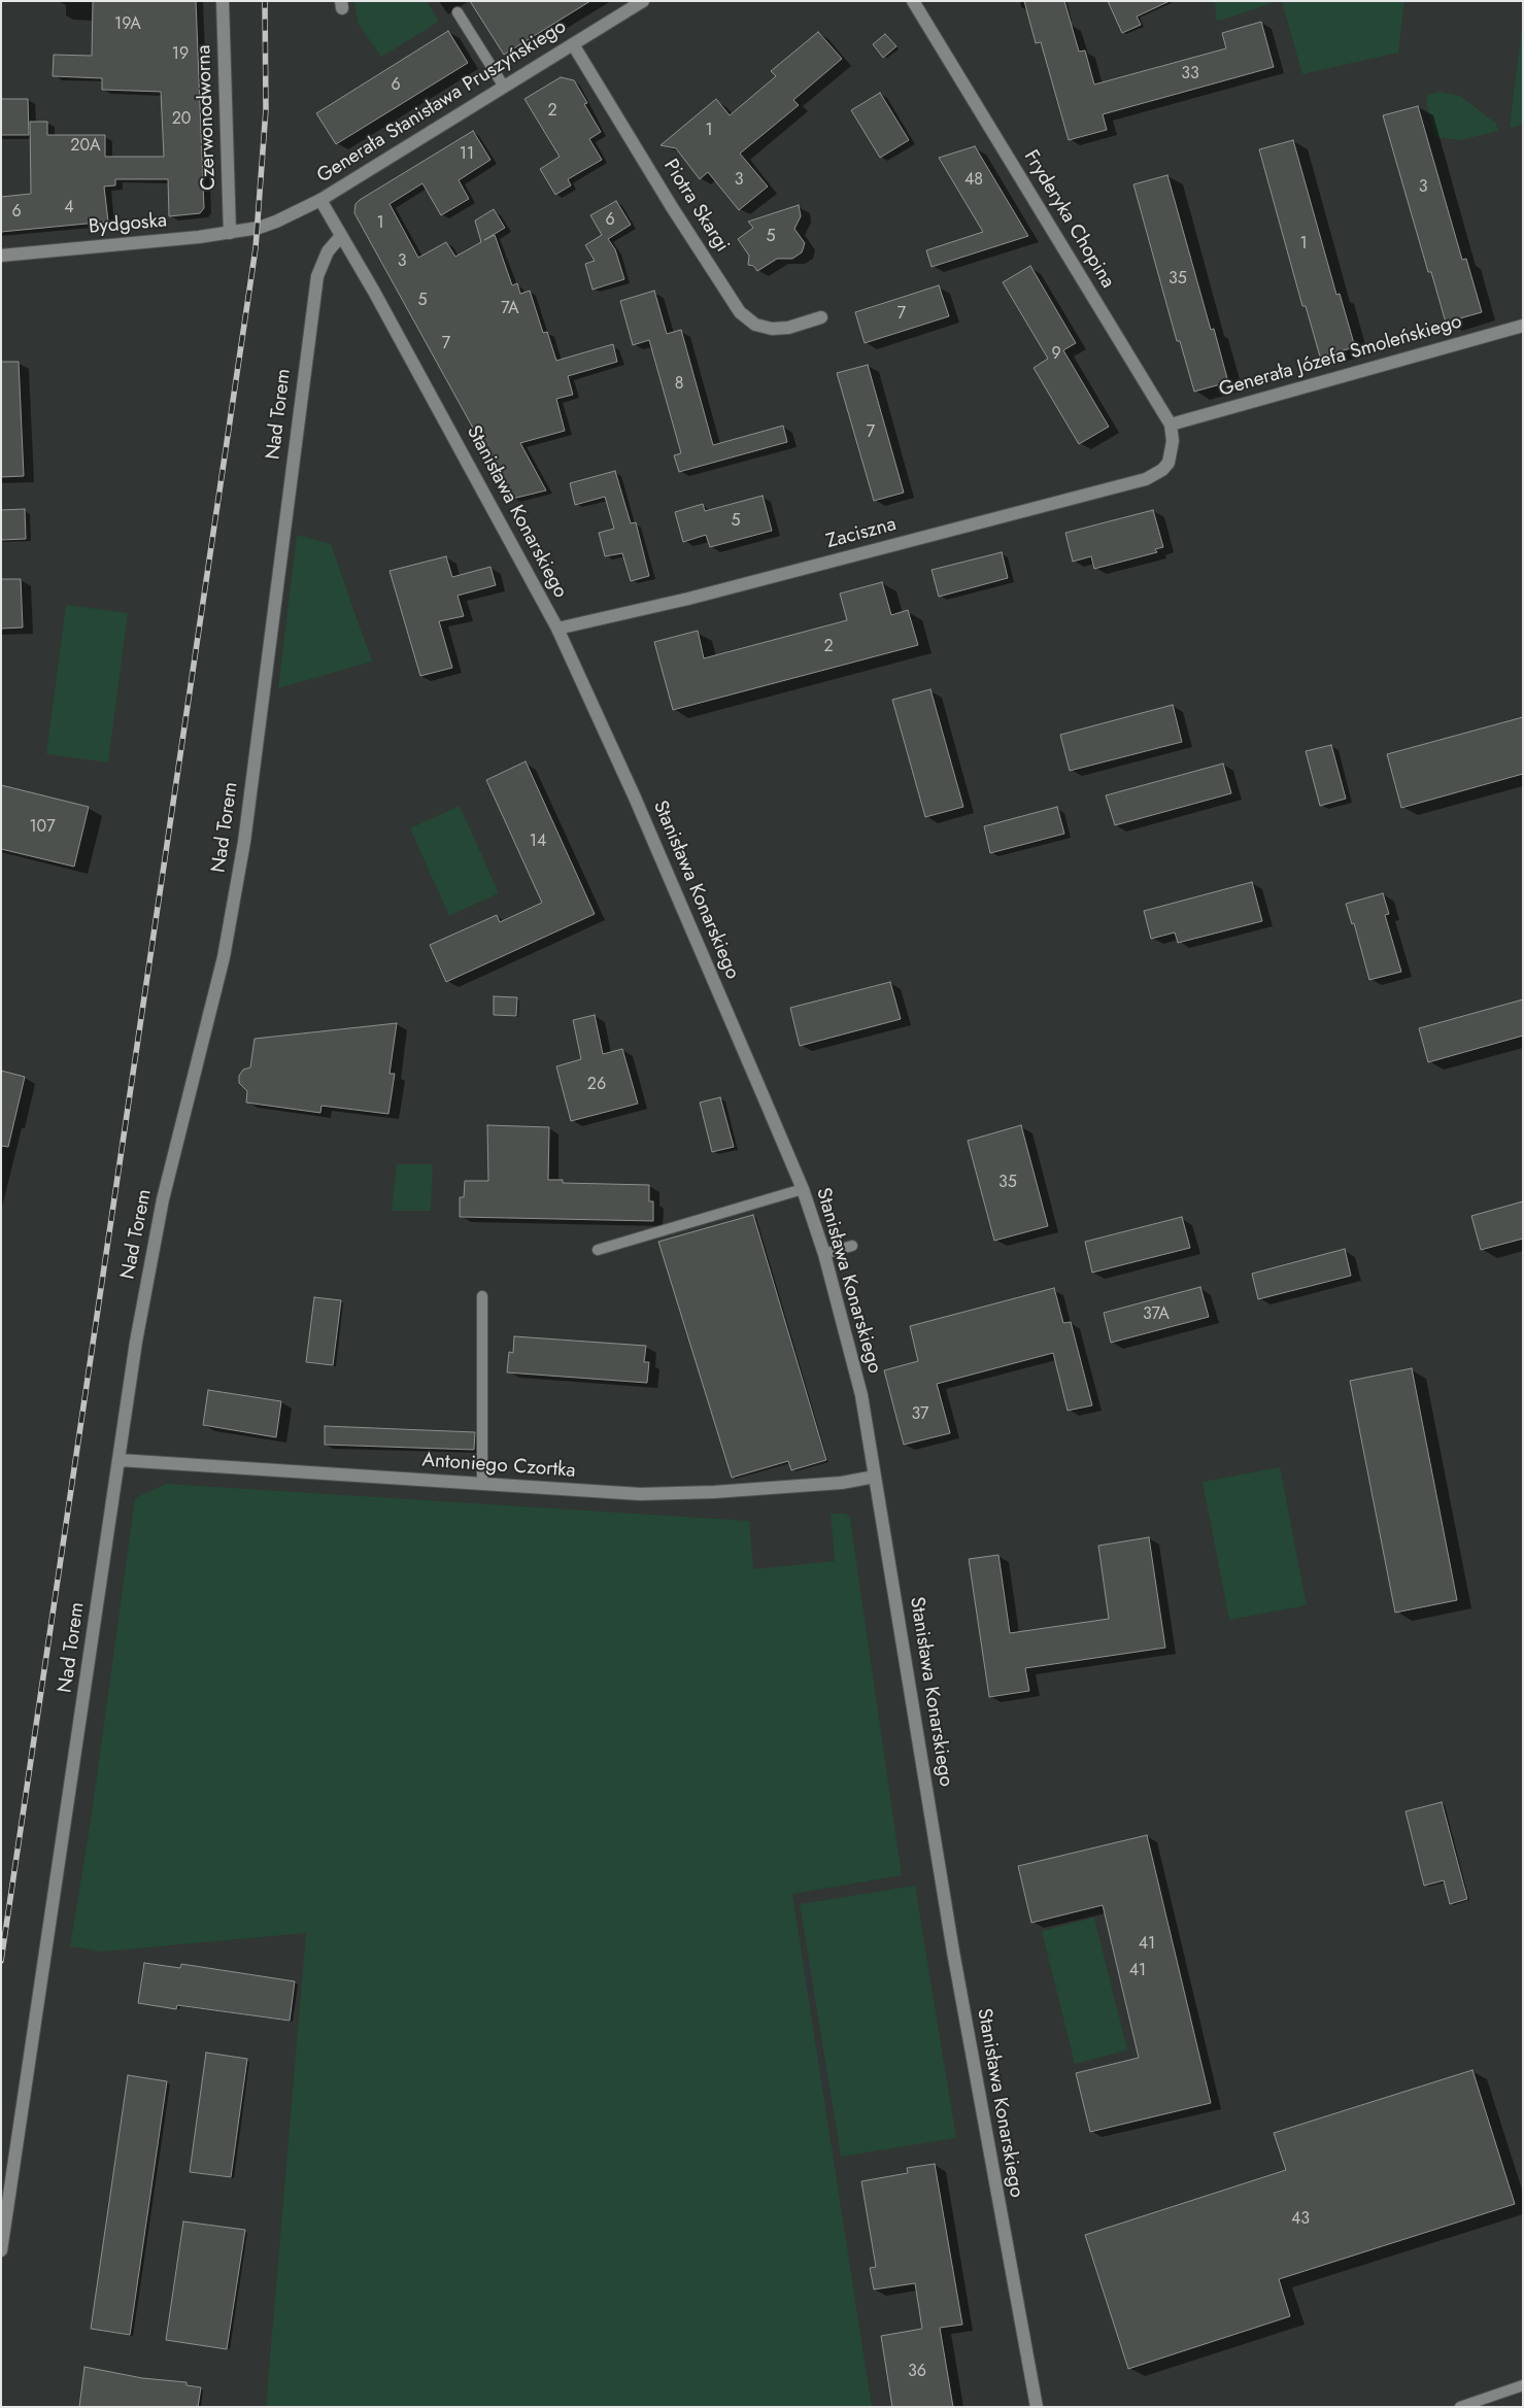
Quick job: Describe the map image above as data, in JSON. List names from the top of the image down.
{
  "streets": {
    "street": [
      "Generała Stanisława Pruszyńskiego",
      "Czerwonodworna",
      "Piotra Skargi",
      "Fryderyka Chopina",
      "Bydgoska",
      "Generała Józefa Smoleńskiego",
      "Nad Torem",
      "Stanisława Konarskiego",
      "Zaciszna",
      "Antoniego Czortka"
    ]
  },
  "crossings": [
    ["Generała Stanisława Pruszyńskiego", "Piotra Skargi"],
    ["Generała Stanisława Pruszyńskiego", "Bydgoska"],
    ["Generała Stanisława Pruszyńskiego", "Stanisława Konarskiego"],
    ["Czerwonodworna", "Bydgoska"],
    ["Fryderyka Chopina", "Generała Józefa Smoleńskiego"],
    ["Fryderyka Chopina", "Zaciszna"],
    ["Generała Józefa Smoleńskiego", "Zaciszna"],
    ["Nad Torem", "Stanisława Konarskiego"],
    ["Nad Torem", "Antoniego Czortka"],
    ["Stanisława Konarskiego", "Zaciszna"],
    ["Stanisława Konarskiego", "Antoniego Czortka"]
  ],
  "house_numbers": [
    "19A",
    "19",
    "33",
    "6",
    "2",
    "20",
    "1",
    "20A",
    "11",
    "3",
    "48",
    "3",
    "4",
    "6",
    "6",
    "1",
    "5",
    "1",
    "3",
    "35",
    "5",
    "7A",
    "7",
    "7",
    "9",
    "8",
    "7",
    "5",
    "2",
    "107",
    "14",
    "26",
    "35",
    "37A",
    "37",
    "41",
    "41",
    "43",
    "36"
  ]
}
